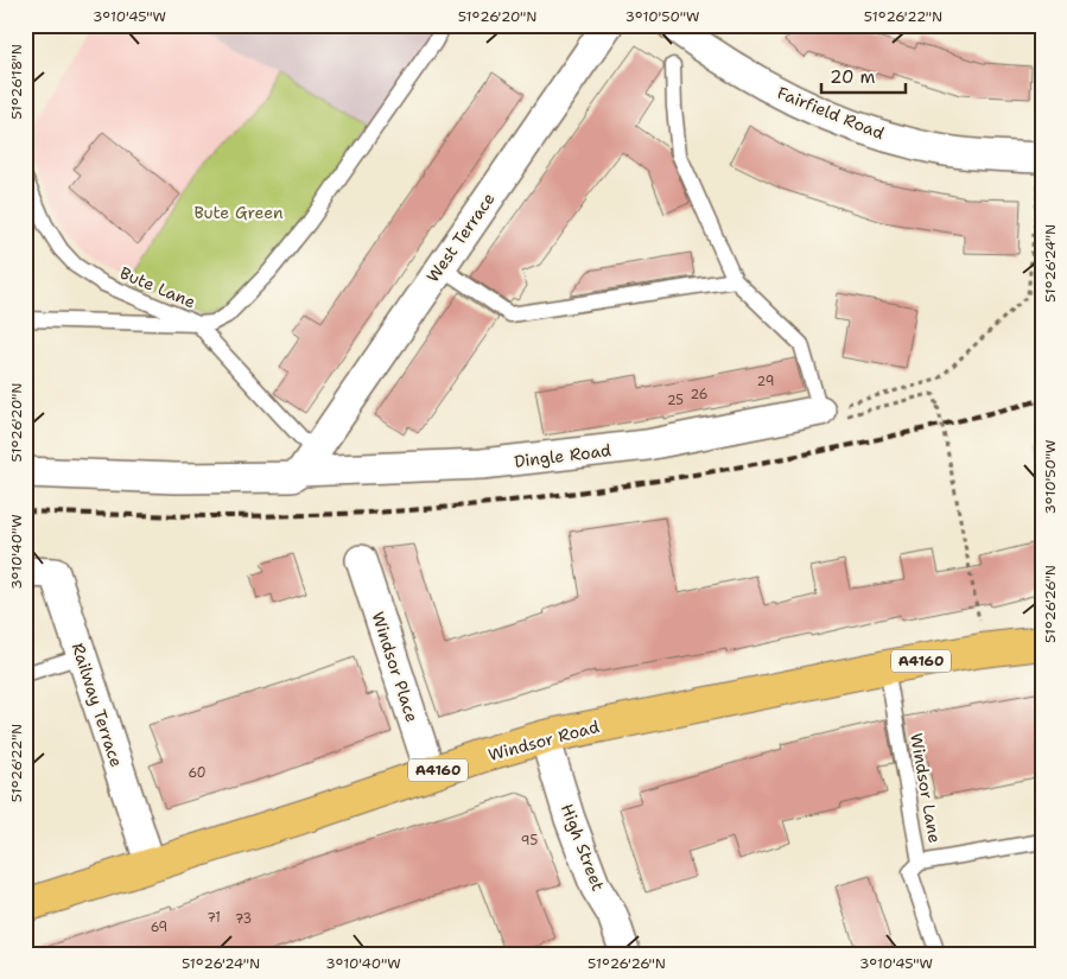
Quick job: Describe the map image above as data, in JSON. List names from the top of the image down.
{
  "streets": {
    "main road": ["A4160", "Windsor Road"],
    "street": [
      "Fairfield Road",
      "West Terrace",
      "Dingle Road",
      "Windsor Place",
      "Railway Terrace",
      "High Street"
    ],
    "lane": ["Bute Lane", "Windsor Lane"]
  },
  "crossings": [
    ["West Terrace", "Bute Lane"],
    ["West Terrace", "Dingle Road"],
    ["Bute Lane", "Dingle Road"],
    ["Windsor Place", "Windsor Road"],
    ["Railway Terrace", "Windsor Road"],
    ["Windsor Road", "Windsor Lane"],
    ["Windsor Road", "High Street"]
  ],
  "parks": ["Bute Green"],
  "house_numbers": [
    "29",
    "26",
    "25",
    "60",
    "95",
    "71",
    "73",
    "69"
  ],
  "scale_bar": "20 m",
  "coordinates": [
    "3°10'45\"W",
    "51°26'20\"N",
    "3°10'50\"W",
    "51°26'22\"N",
    "51°26'18\"N",
    "51°26'24\"N",
    "3°10'40\"W",
    "51°26'26\"N"
  ]
}
